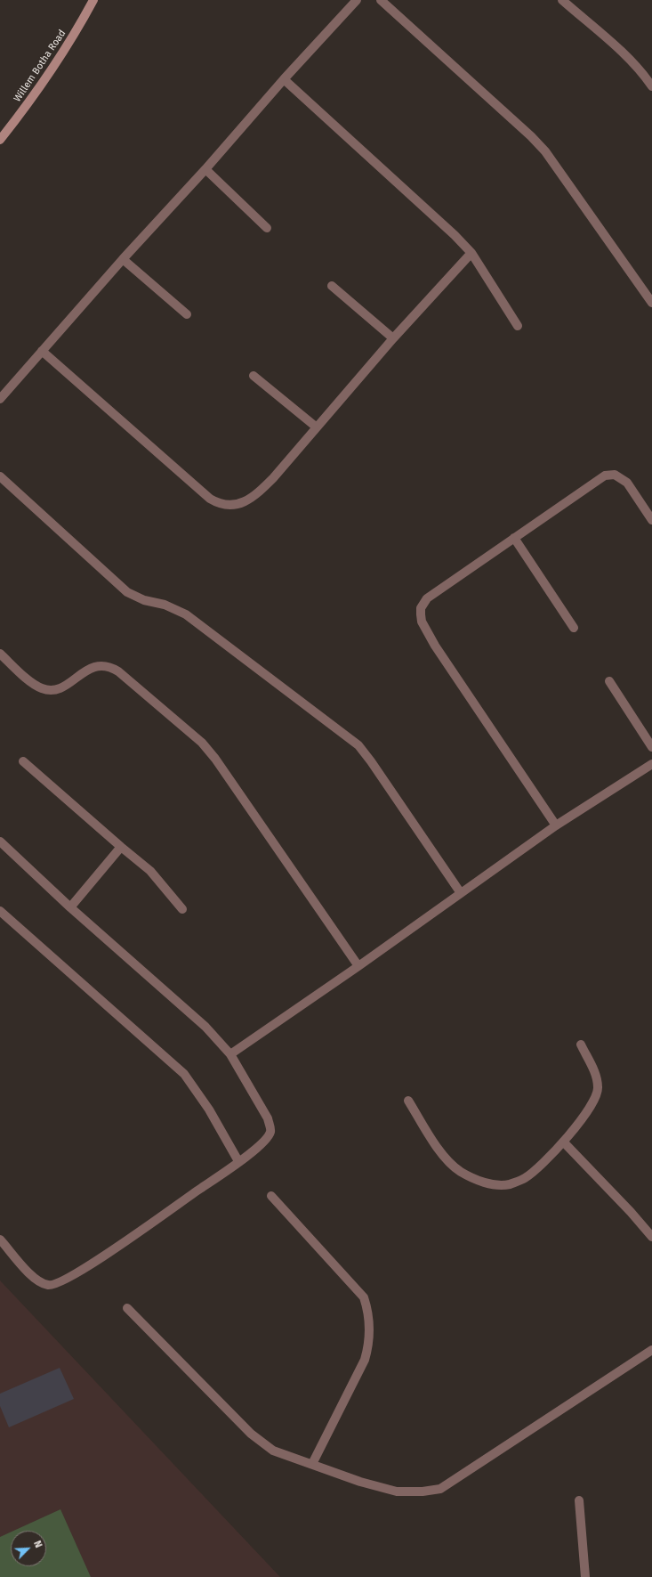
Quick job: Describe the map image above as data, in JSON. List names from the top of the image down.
{
  "streets": {
    "street": ["Willem Botha Road"]
  },
  "north": "top right"
}
